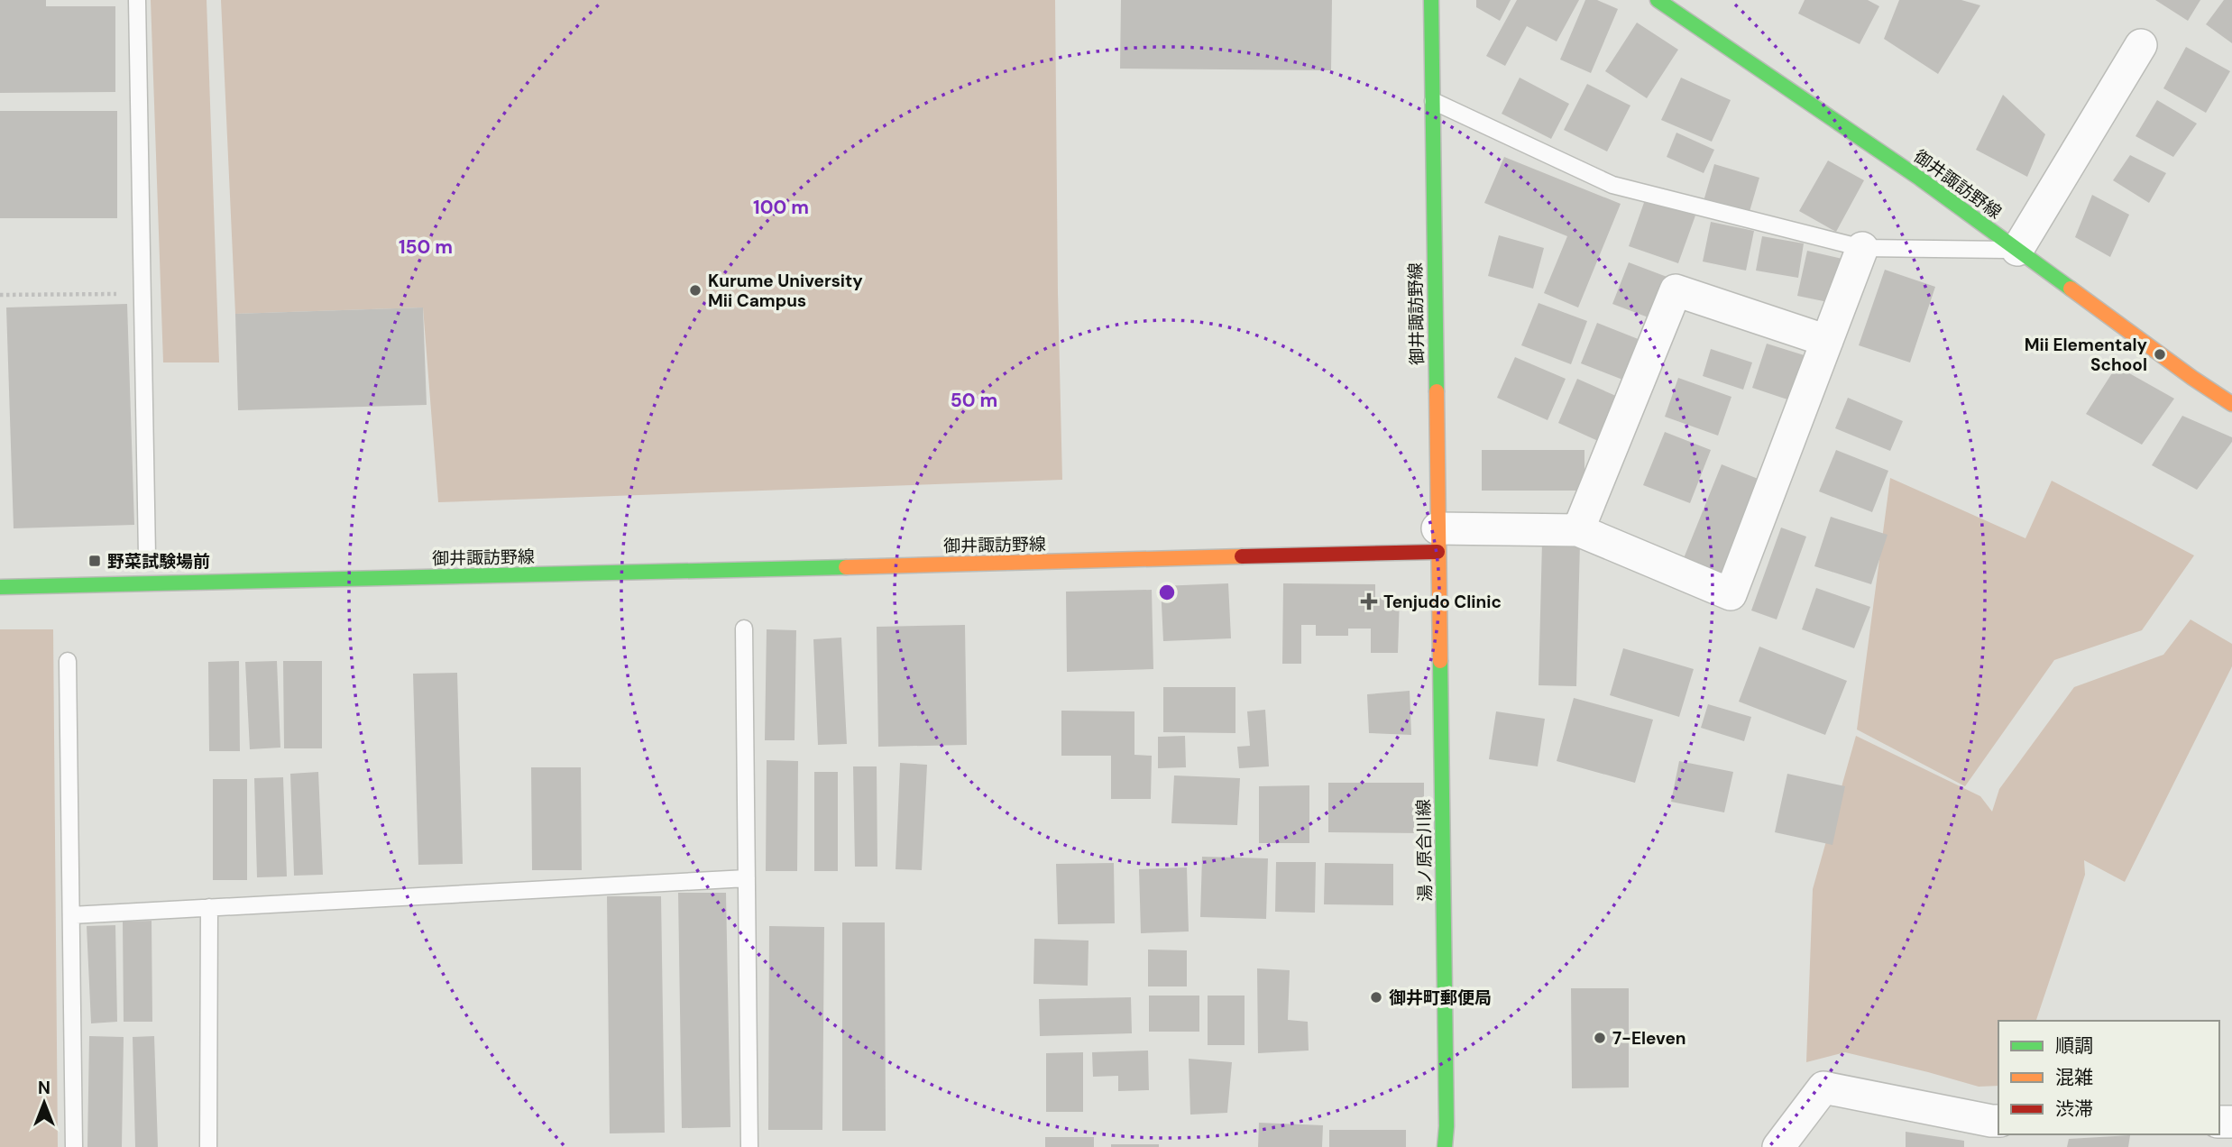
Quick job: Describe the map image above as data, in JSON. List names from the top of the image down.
{
  "streets": {
    "main road": ["御井諏訪野線", "湯ノ原合川線"]
  },
  "crossings": [
    ["御井諏訪野線", "湯ノ原合川線"]
  ],
  "places": {
    "other": [
      "Kurume University Mii Campus",
      "Mii Elementaly School",
      "御井町郵便局",
      "7-Eleven"
    ],
    "transit": ["野菜試験場前"],
    "health": ["Tenjudo Clinic"]
  },
  "legend": ["順調", "混雑", "渋滞"],
  "north": "top",
  "rings": ["100 m", "150 m", "50 m"]
}
